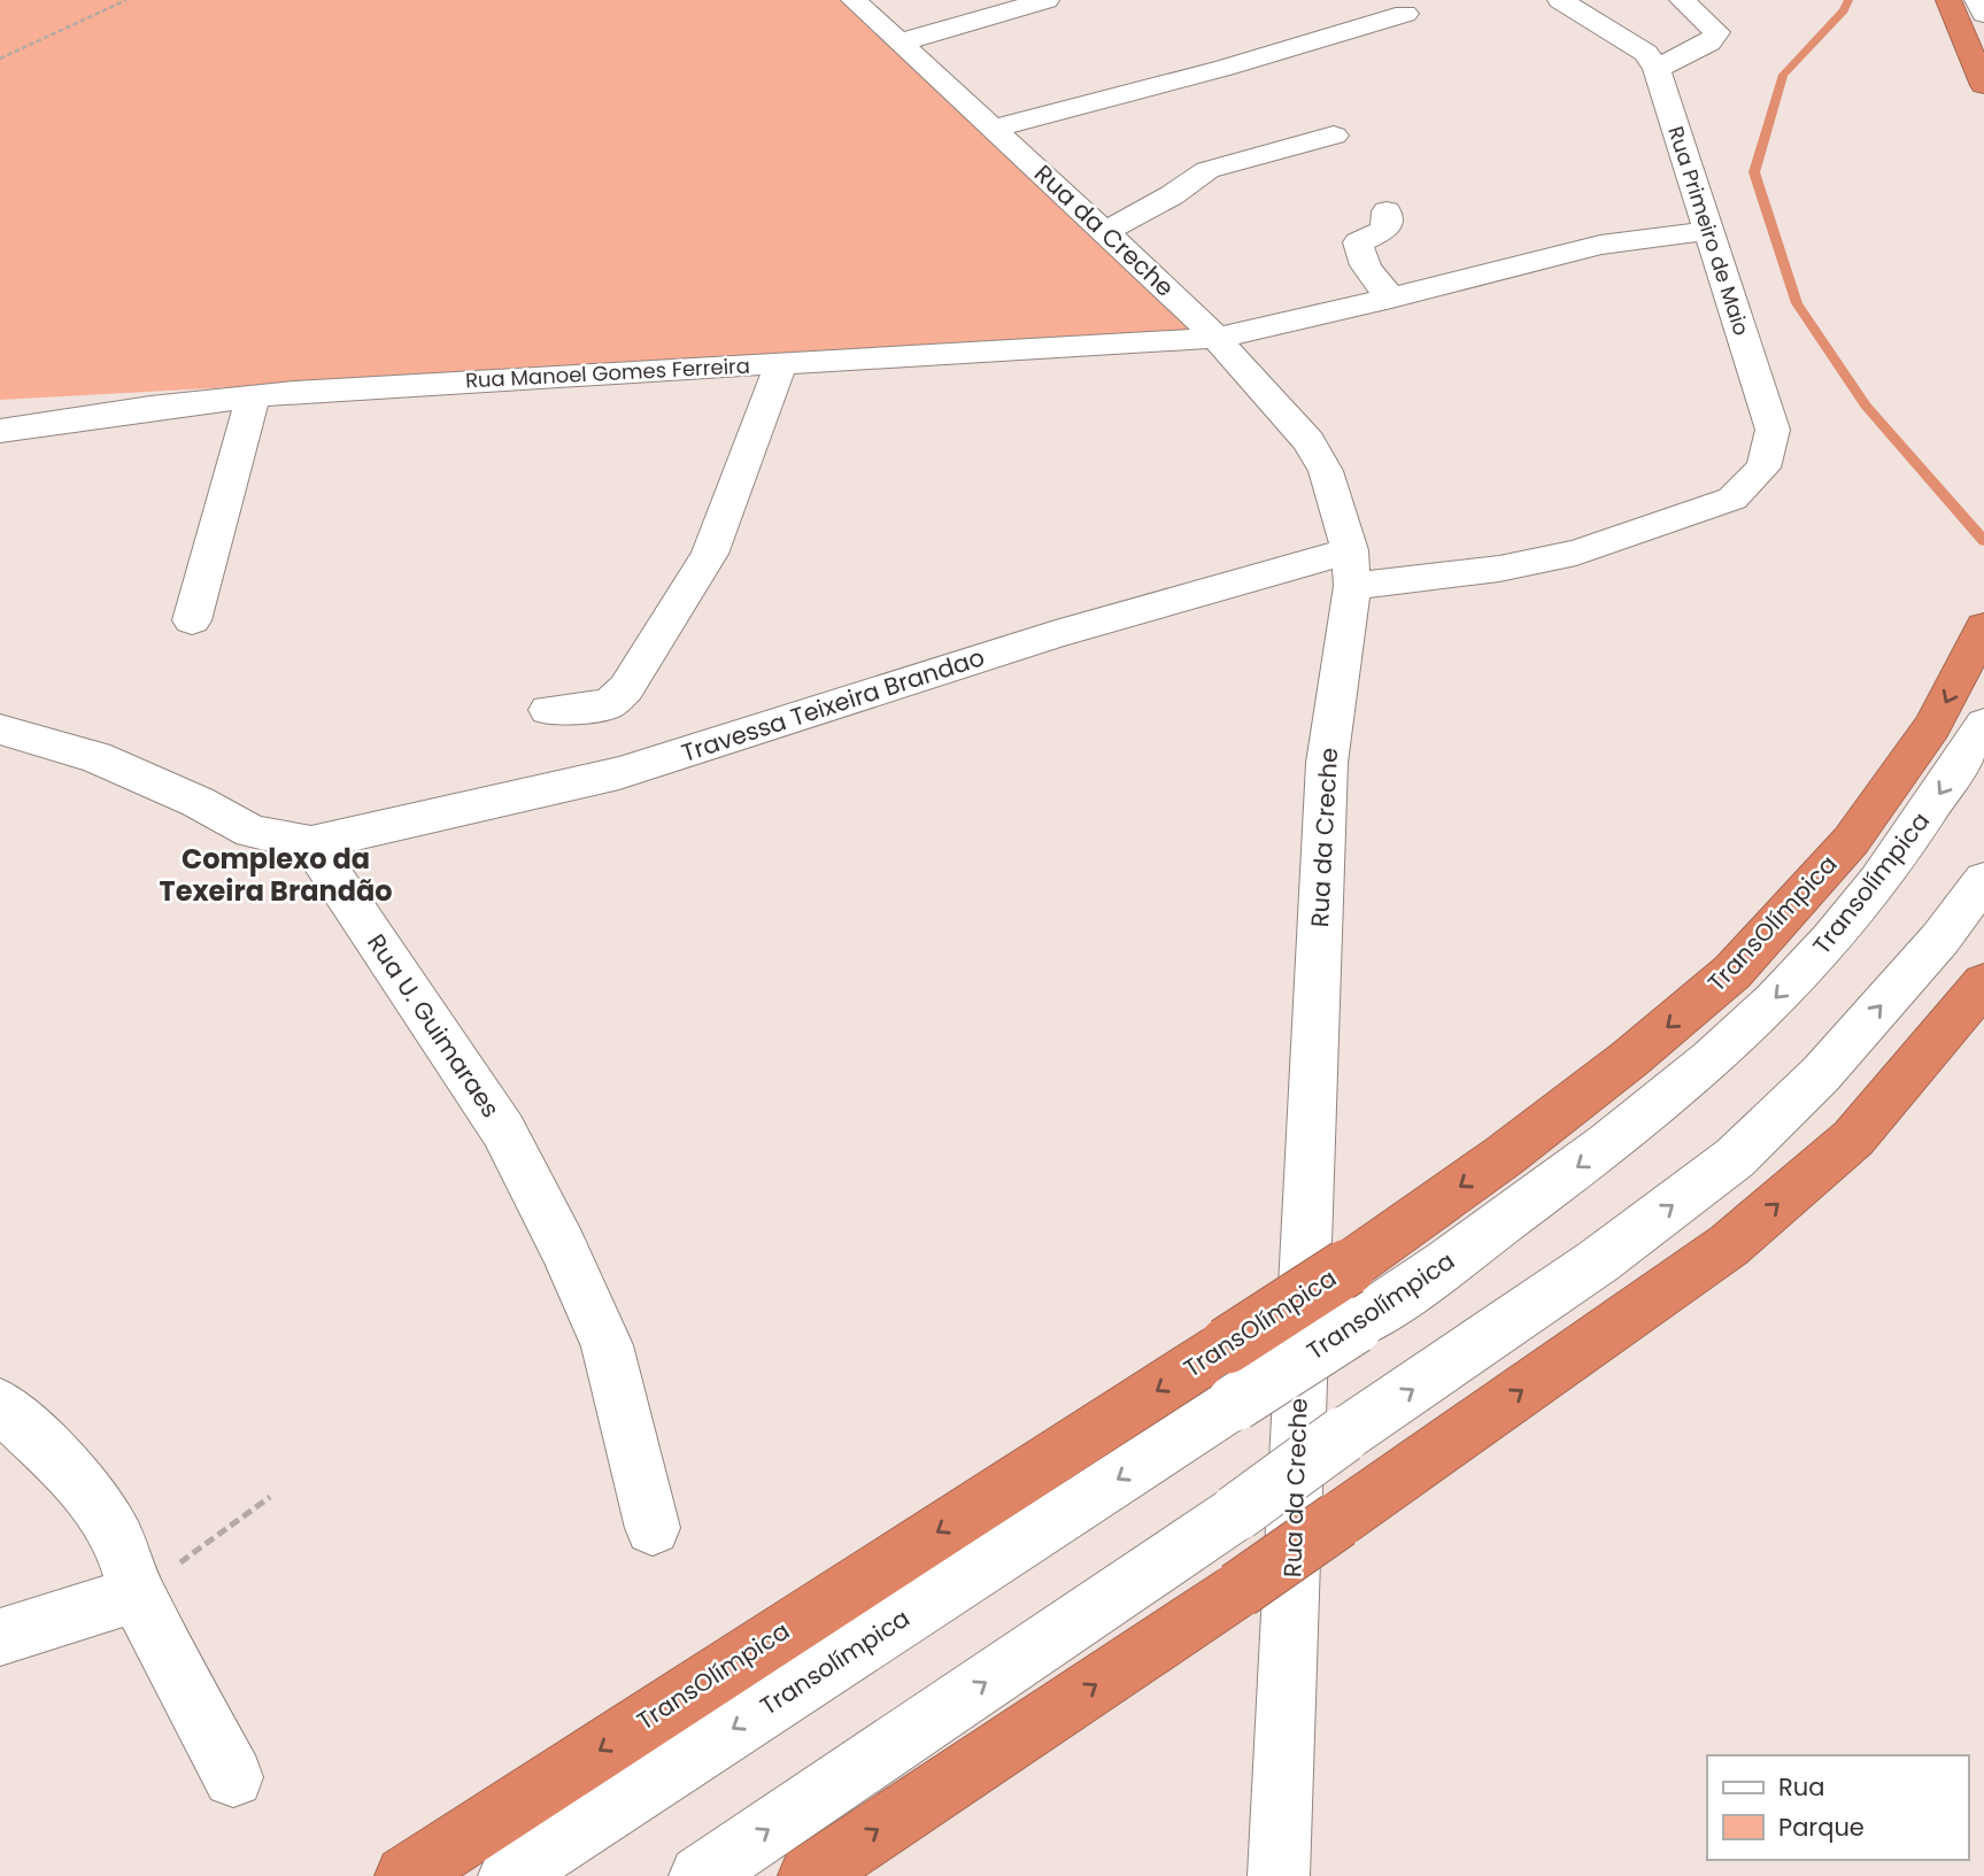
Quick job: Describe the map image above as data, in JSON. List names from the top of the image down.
{
  "streets": {
    "highway": ["TransOlímpica"],
    "street": [
      "Rua da Creche",
      "Rua Primeiro de Maio",
      "Rua Manoel Gomes Ferreira",
      "Travessa Teixeira Brandao",
      "Transolímpica",
      "Rua U. Guimaraes"
    ]
  },
  "crossings": [
    ["Rua da Creche", "Rua Manoel Gomes Ferreira"],
    ["Rua da Creche", "Travessa Teixeira Brandao"],
    ["Rua Primeiro de Maio", "Rua Manoel Gomes Ferreira"],
    ["Rua Primeiro de Maio", "Travessa Teixeira Brandao"],
    ["Travessa Teixeira Brandao", "Rua U. Guimaraes"]
  ],
  "districts": ["Complexo da Texeira Brandão"],
  "legend": ["Rua", "Parque"]
}
